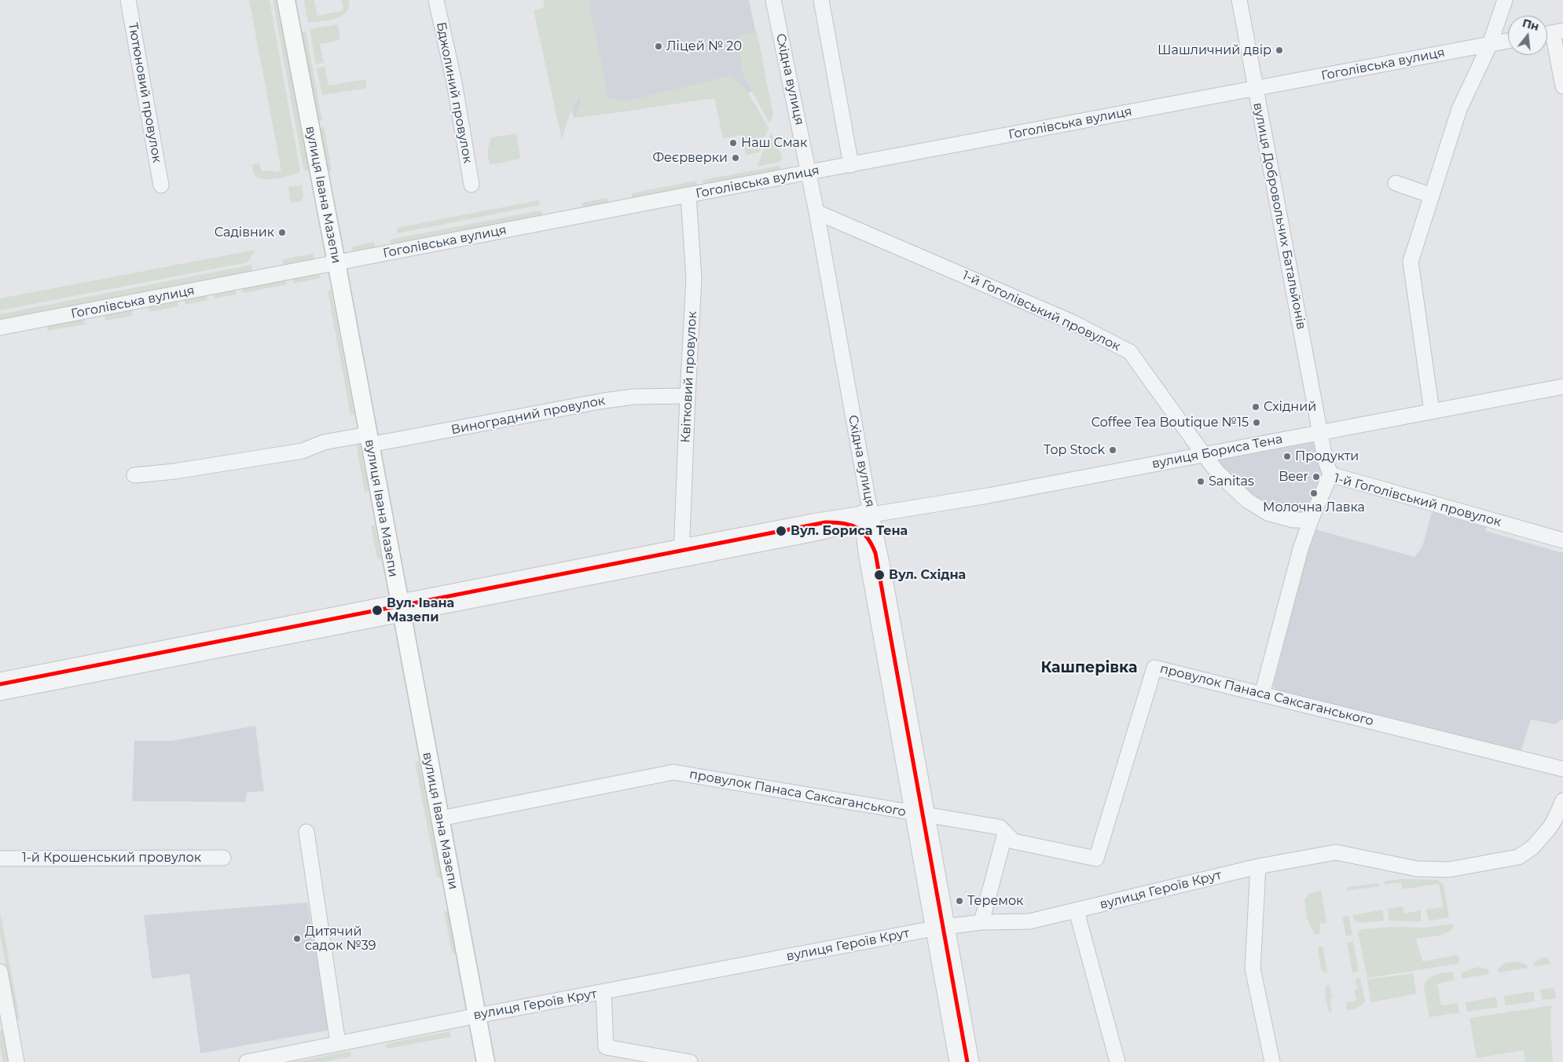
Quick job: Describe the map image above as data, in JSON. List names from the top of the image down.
{
  "streets": {
    "main road": ["вулиця Івана Мазепи"],
    "street": [
      "Гоголівська вулиця",
      "Східна вулиця",
      "Тютюновий провулок",
      "Бджолиний провулок",
      "вулиця Добровольчих Батальйонів",
      "1-й Гоголівський провулок",
      "Квітковий провулок",
      "Виноградний провулок",
      "вулиця Бориса Тена",
      "провулок Панаса Саксаганського",
      "1-й Крошенський провулок",
      "вулиця Героїв Крут"
    ]
  },
  "crossings": [
    ["Гоголівська вулиця", "Східна вулиця"],
    ["Гоголівська вулиця", "вулиця Івана Мазепи"],
    ["Гоголівська вулиця", "вулиця Добровольчих Батальйонів"],
    ["Гоголівська вулиця", "Квітковий провулок"],
    ["Східна вулиця", "1-й Гоголівський провулок"],
    ["Східна вулиця", "вулиця Бориса Тена"],
    ["Східна вулиця", "провулок Панаса Саксаганського"],
    ["Східна вулиця", "вулиця Героїв Крут"],
    ["вулиця Івана Мазепи", "Виноградний провулок"],
    ["вулиця Івана Мазепи", "вулиця Бориса Тена"],
    ["вулиця Івана Мазепи", "провулок Панаса Саксаганського"],
    ["вулиця Івана Мазепи", "вулиця Героїв Крут"],
    ["вулиця Добровольчих Батальйонів", "1-й Гоголівський провулок"],
    ["вулиця Добровольчих Батальйонів", "вулиця Бориса Тена"],
    ["1-й Гоголівський провулок", "вулиця Бориса Тена"],
    ["Квітковий провулок", "Виноградний провулок"],
    ["Квітковий провулок", "вулиця Бориса Тена"]
  ],
  "districts": ["Кашперівка"],
  "places": [
    "Ліцей № 20",
    "Шашличний двір",
    "Наш Смак",
    "Феєрверки",
    "Садівник",
    "Східний",
    "Coffee Tea Boutique №15",
    "Top Stock",
    "Продукти",
    "Beer",
    "Sanitas",
    "Молочна Лавка",
    "Вул. Бориса Тена",
    "Вул. Східна",
    "Вул. Івана Мазепи",
    "Теремок",
    "Дитячий садок №39"
  ],
  "north": "top"
}
